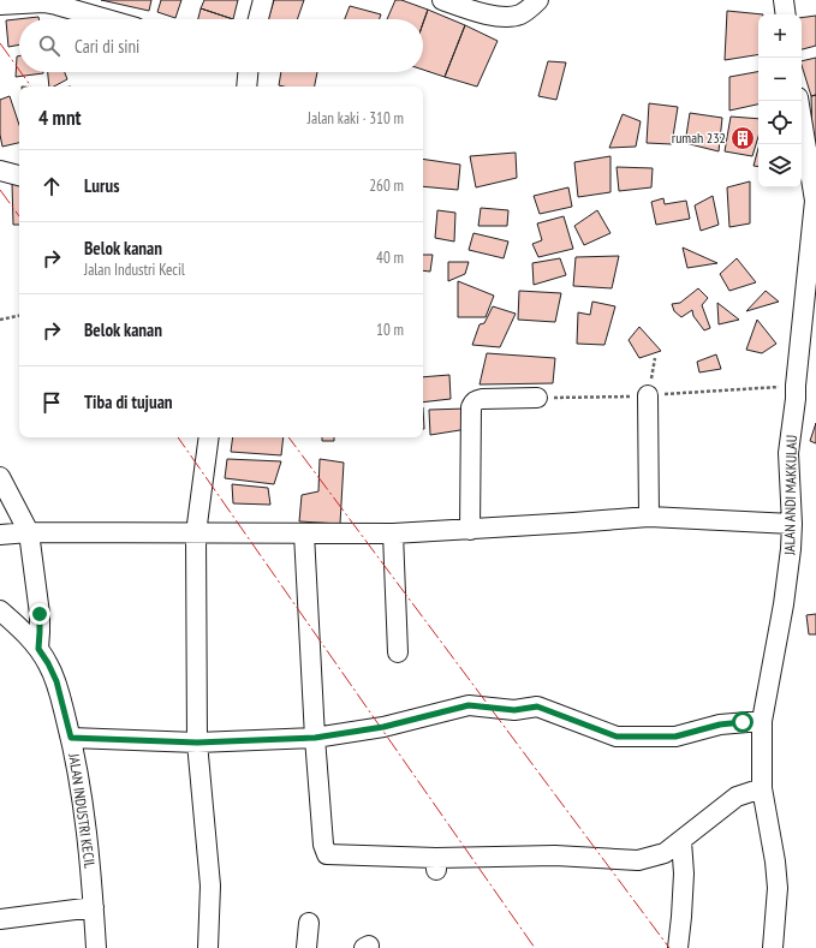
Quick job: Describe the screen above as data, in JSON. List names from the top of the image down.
{
  "streets": {
    "street": ["JALAN ANDI MAKKULAU", "JALAN INDUSTRI KECIL"]
  },
  "places": {
    "building": ["rumah 232"]
  },
  "page": {
    "map_buttons": ["+", "−"],
    "search": "Cari di sini",
    "heading": ["4 mnt", "Jalan kaki · 310 m"],
    "list": [
      ["Lurus", "260 m"],
      ["Belok kanan", "Jalan Industri Kecil", "40 m"],
      ["Belok kanan", "10 m"],
      "Tiba di tujuan"
    ]
  }
}
